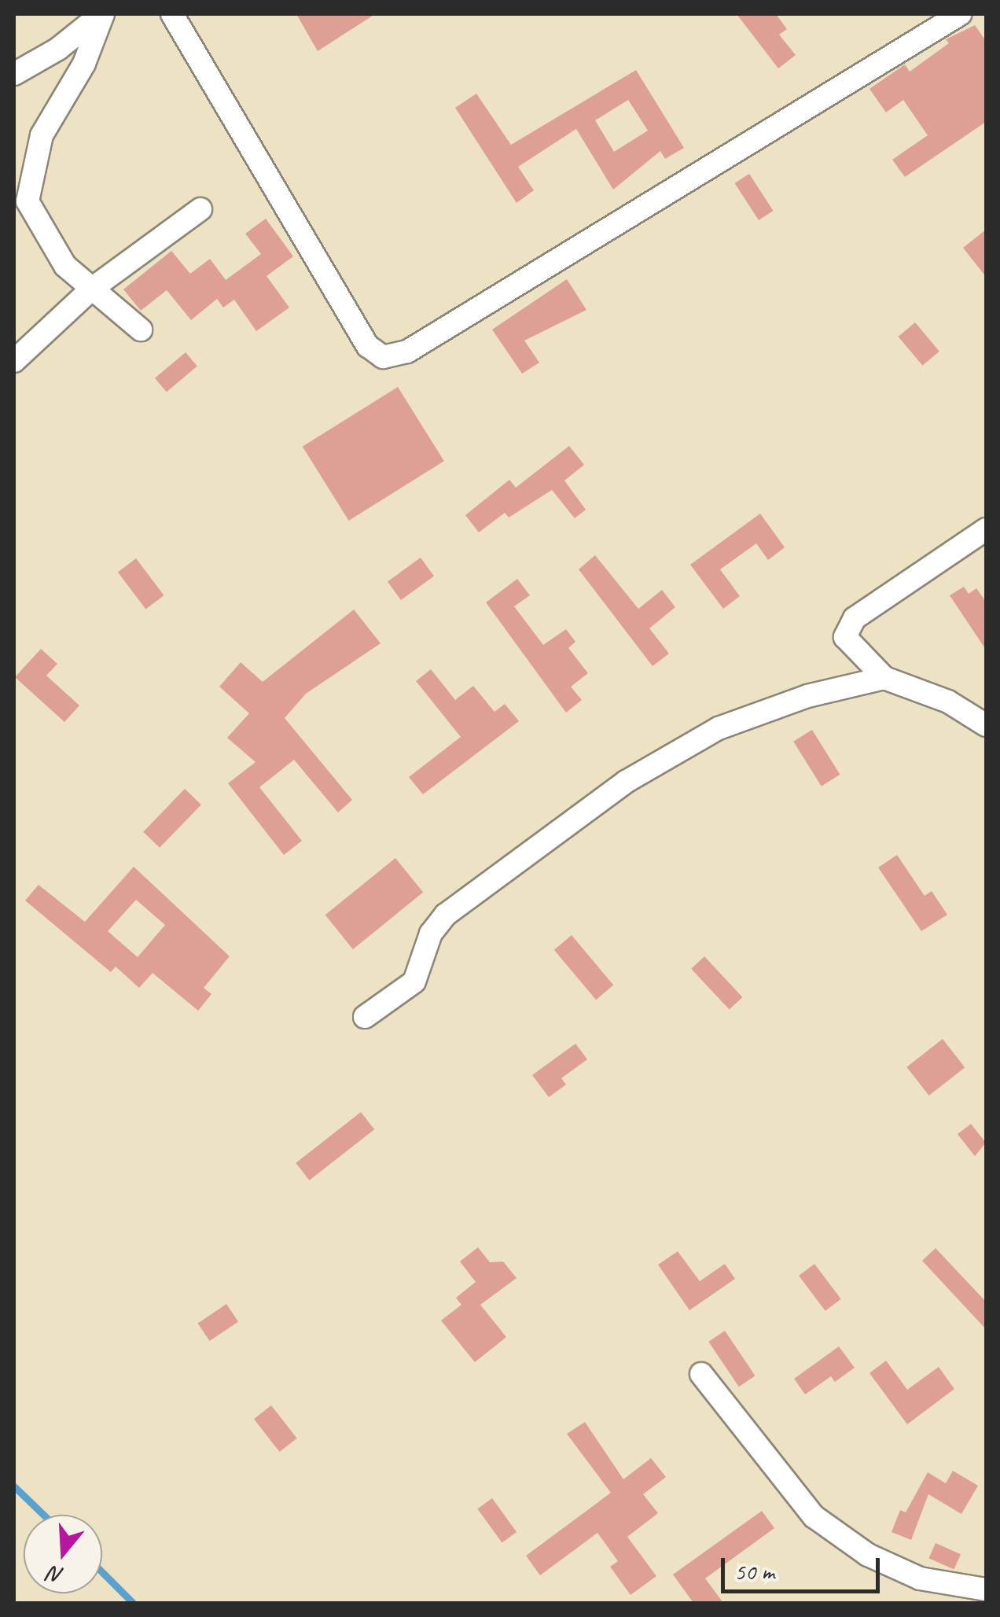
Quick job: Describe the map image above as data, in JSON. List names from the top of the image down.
{
  "scale_bar": "50 m",
  "north": "bottom"
}
